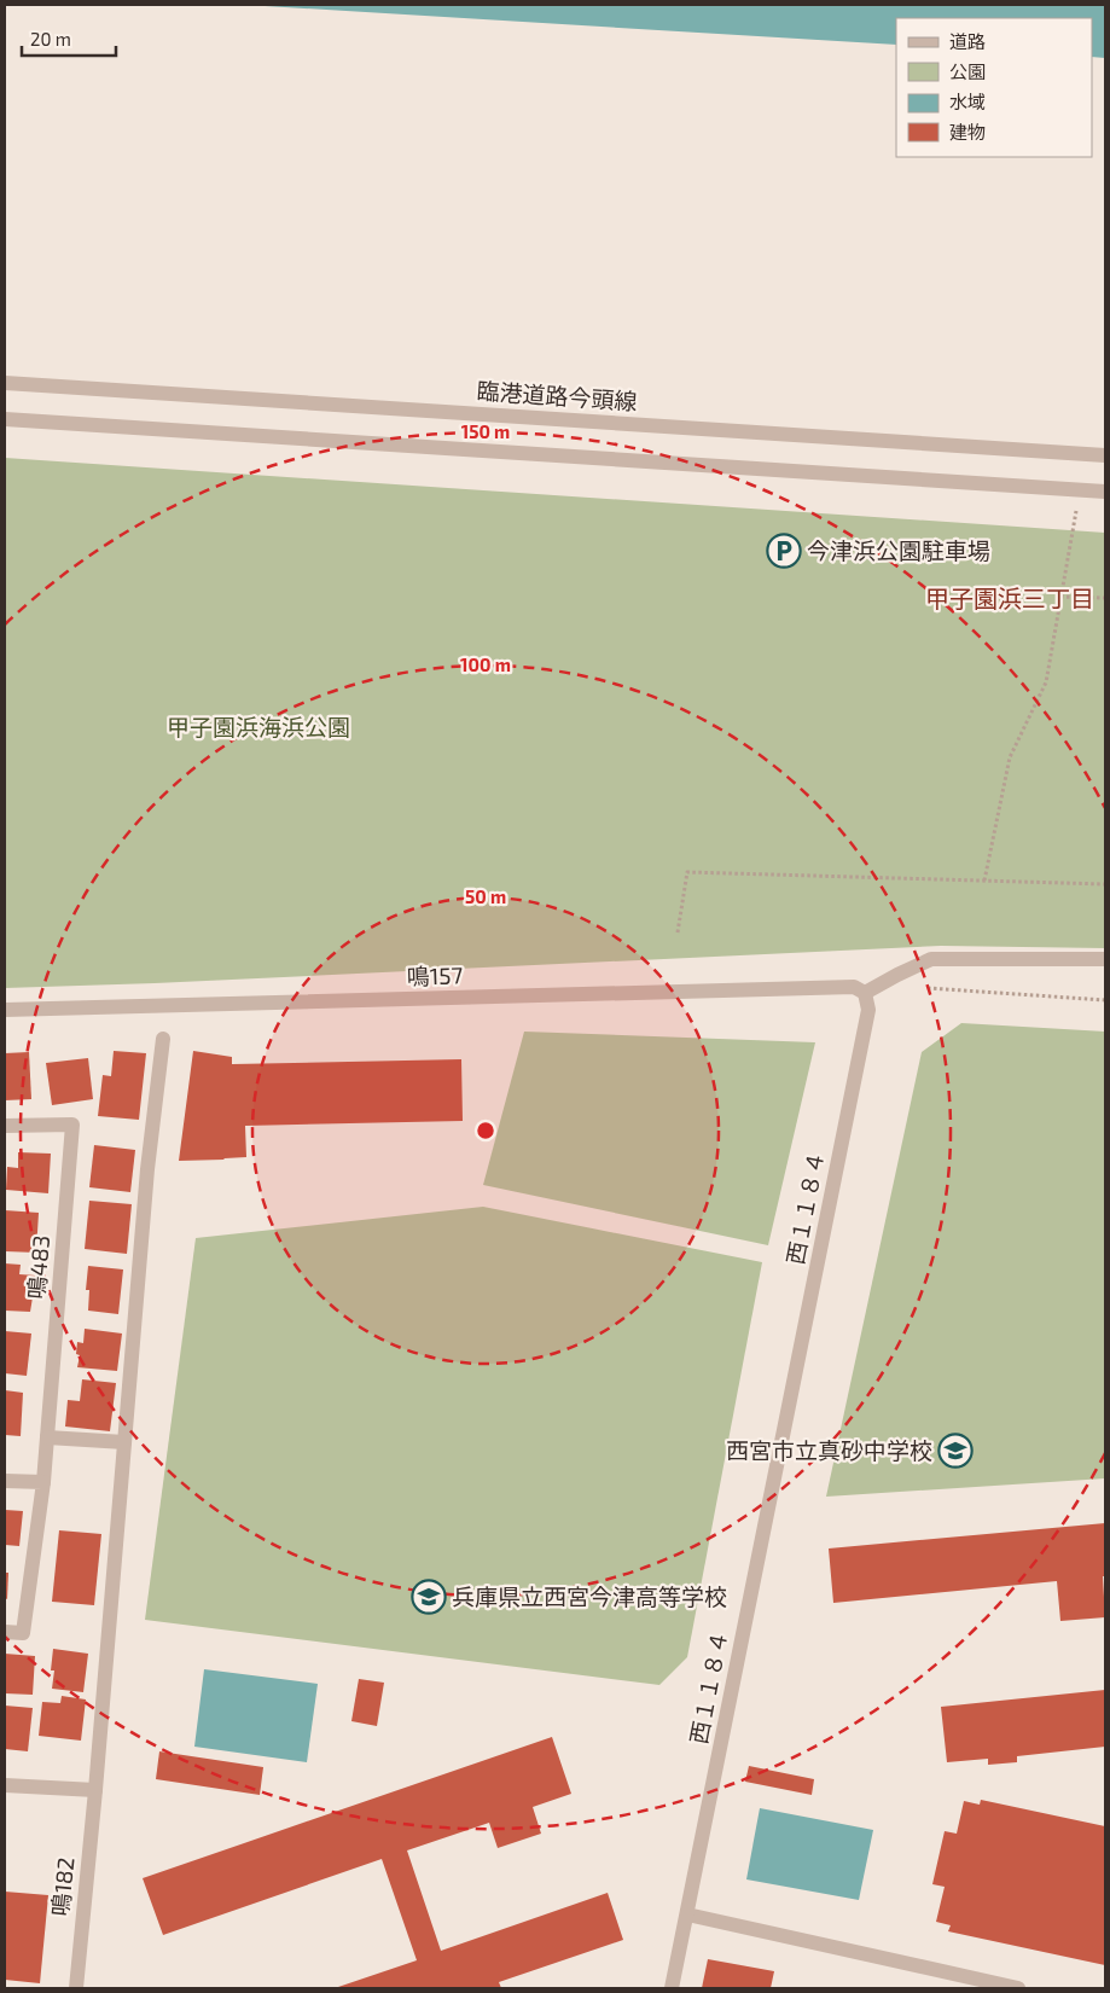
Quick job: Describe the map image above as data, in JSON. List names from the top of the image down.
{
  "streets": {
    "street": [
      "臨港道路今頭線",
      "鳴157",
      "西１１８４",
      "鳴483",
      "鳴182"
    ]
  },
  "crossings": [
    ["鳴157", "西１１８４"]
  ],
  "districts": ["甲子園浜三丁目"],
  "parks": ["甲子園浜海浜公園"],
  "places": {
    "parking": ["今津浜公園駐車場"],
    "school or university": ["西宮市立真砂中学校", "兵庫県立西宮今津高等学校"]
  },
  "legend": [
    "道路",
    "公園",
    "水域",
    "建物"
  ],
  "scale_bar": "20 m",
  "rings": ["150 m", "100 m", "50 m"]
}
